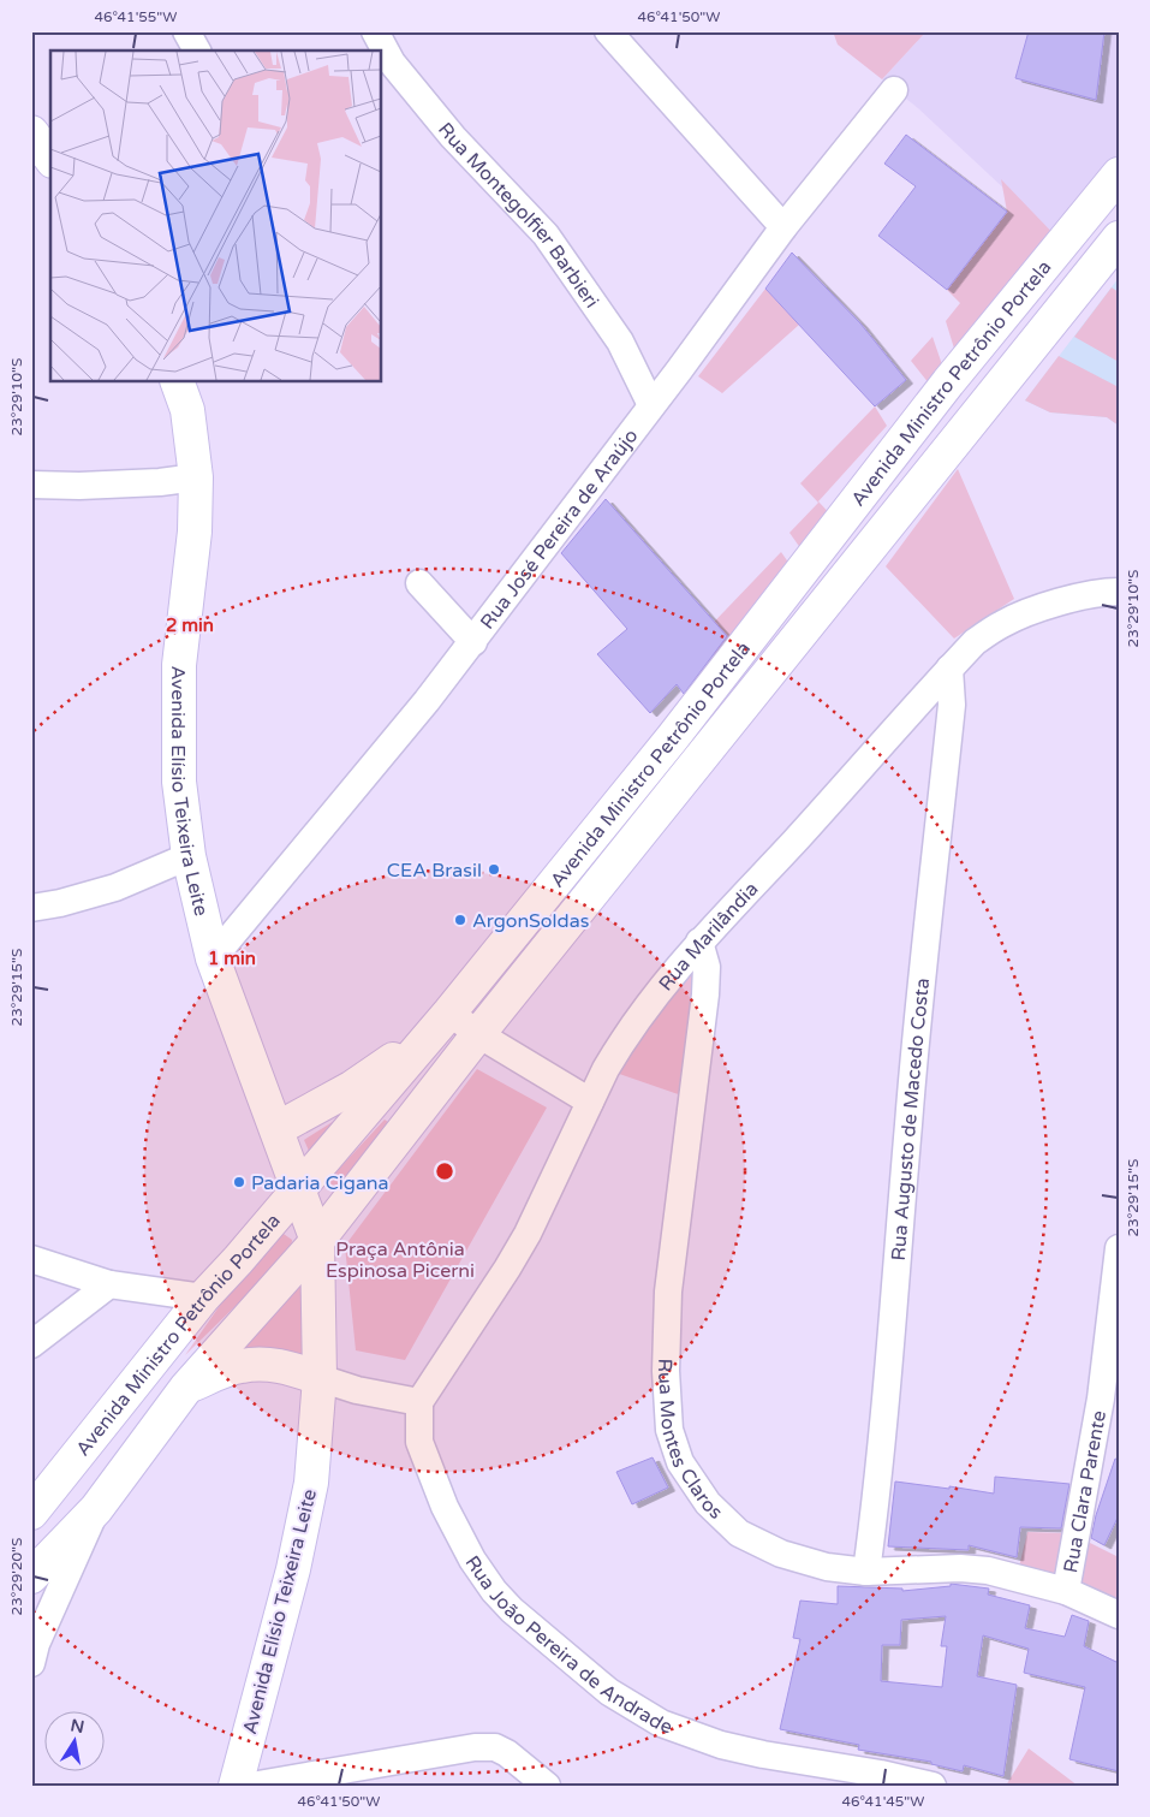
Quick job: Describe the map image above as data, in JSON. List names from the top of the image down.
{
  "streets": {
    "main road": ["Avenida Ministro Petrônio Portela", "Avenida Elísio Teixeira Leite"],
    "street": [
      "Rua Montegolfier Barbieri",
      "Rua José Pereira de Araújo",
      "Rua Marilândia",
      "Rua Augusto de Macedo Costa",
      "Rua Montes Claros",
      "Rua Clara Parente",
      "Rua João Pereira de Andrade"
    ]
  },
  "crossings": [
    ["Rua Montegolfier Barbieri", "Rua José Pereira de Araújo"],
    ["Avenida Ministro Petrônio Portela", "Avenida Elísio Teixeira Leite"],
    ["Rua José Pereira de Araújo", "Avenida Elísio Teixeira Leite"],
    ["Rua Marilândia", "Rua Augusto de Macedo Costa"],
    ["Rua Marilândia", "Rua Montes Claros"],
    ["Rua Marilândia", "Rua João Pereira de Andrade"],
    ["Rua Augusto de Macedo Costa", "Rua Montes Claros"],
    ["Rua Montes Claros", "Rua Clara Parente"]
  ],
  "parks": ["Praça Antônia Espinosa Picerni"],
  "places": ["CEA Brasil", "ArgonSoldas", "Padaria Cigana"],
  "north": "top",
  "coordinates": [
    "46°41'55\"W",
    "46°41'50\"W",
    "23°29'10\"S",
    "23°29'15\"S",
    "23°29'20\"S",
    "46°41'45\"W"
  ],
  "rings": ["2 min", "1 min"]
}
